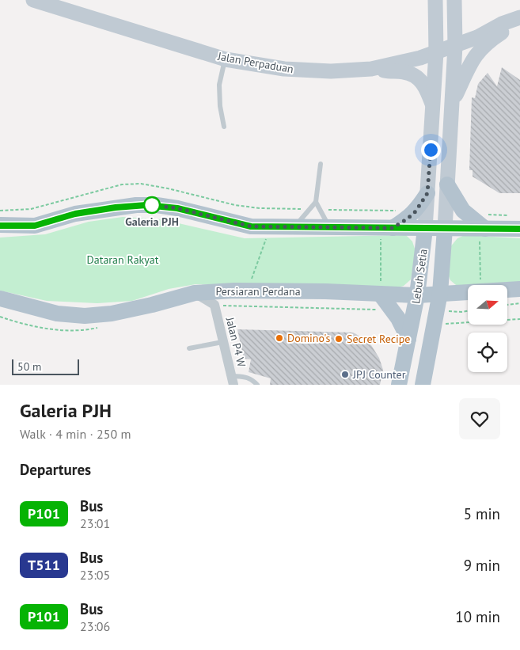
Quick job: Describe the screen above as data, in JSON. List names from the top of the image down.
{
  "streets": {
    "main road": ["Lebuh Setia", "Persiaran Perdana"],
    "street": ["Jalan Perpaduan", "Jalan P4 W"]
  },
  "crossings": [
    ["Jalan Perpaduan", "Lebuh Setia"],
    ["Lebuh Setia", "Persiaran Perdana"]
  ],
  "parks": ["Dataran Rakyat"],
  "places": [
    "Galeria PJH",
    "Domino's",
    "Secret Recipe",
    "JPJ Counter"
  ],
  "lines": ["bus line P101"],
  "scale_bar": "50 m",
  "north": "right",
  "page": {
    "scale": "50 m",
    "heading": [
      ["Galeria PJH", "Walk · 4 min · 250 m"],
      "Departures"
    ],
    "list": [
      {
        "mark": "P101",
        "name": "Bus",
        "note": "23:01",
        "value": "5 min"
      },
      {
        "mark": "T511",
        "name": "Bus",
        "note": "23:05",
        "value": "9 min"
      },
      {
        "mark": "P101",
        "name": "Bus",
        "note": "23:06",
        "value": "10 min"
      }
    ]
  }
}
